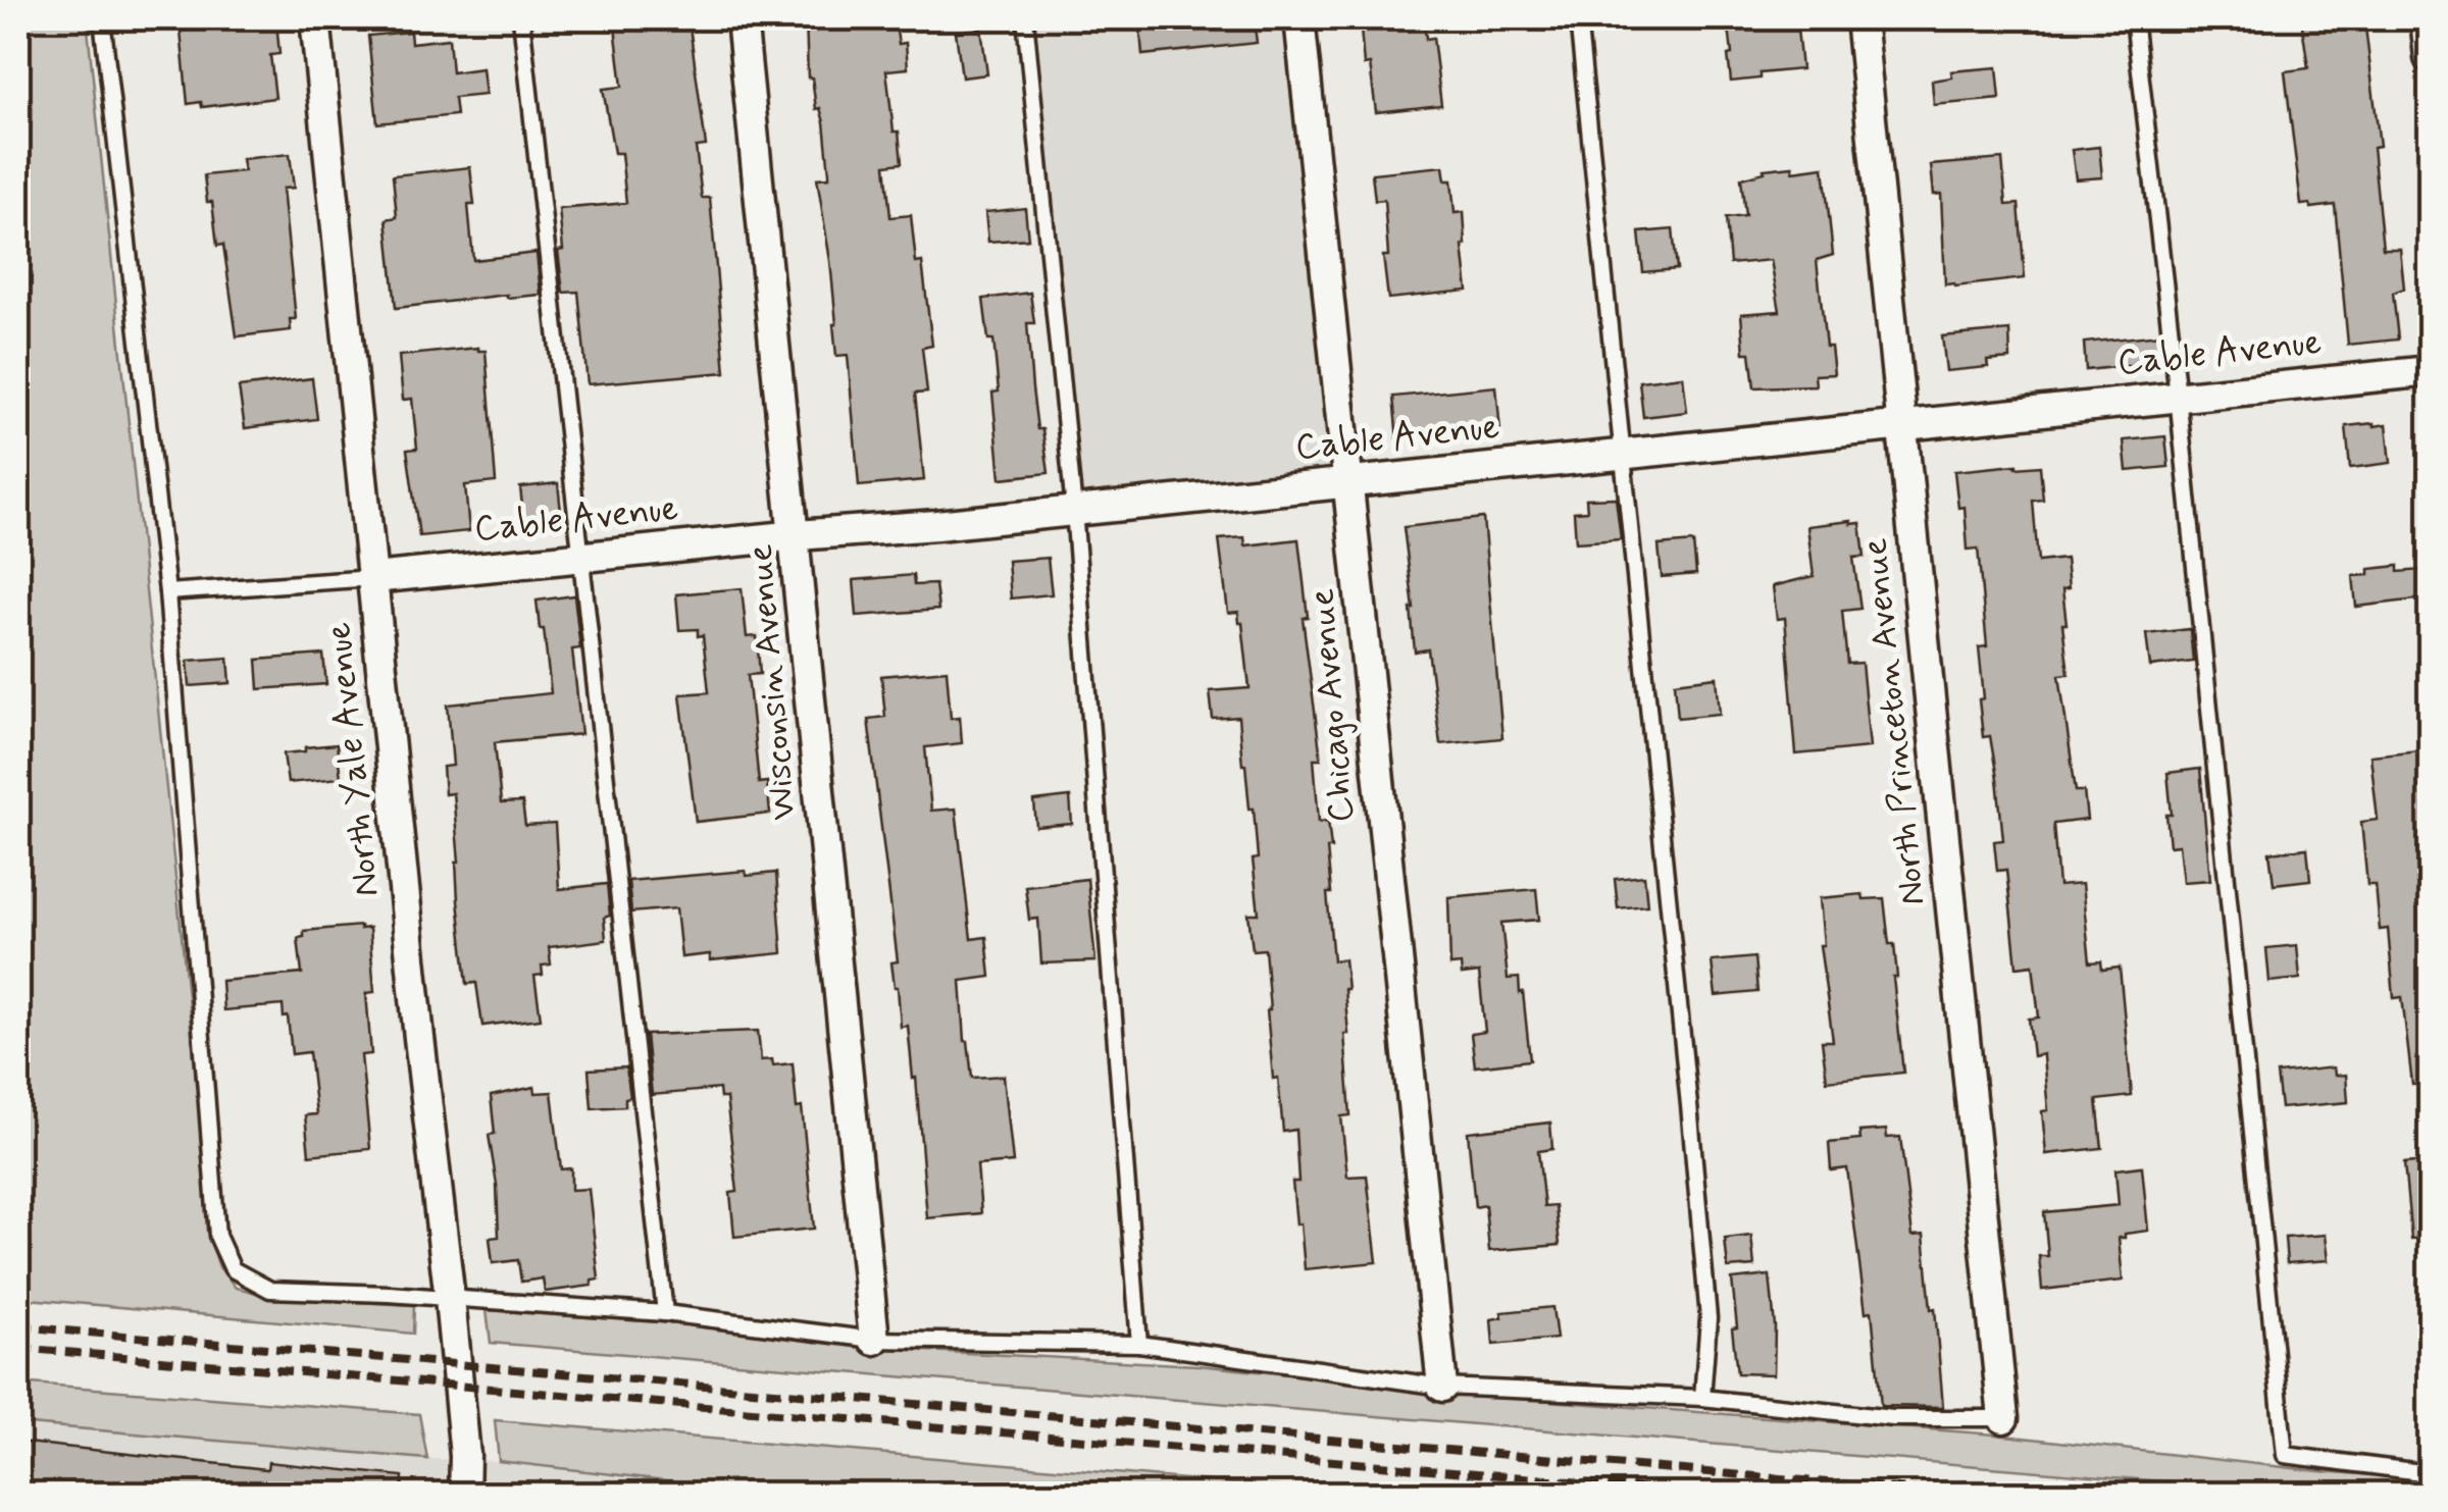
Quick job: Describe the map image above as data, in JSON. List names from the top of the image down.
{
  "streets": {
    "street": [
      "Cable Avenue",
      "Wisconsin Avenue",
      "Chicago Avenue",
      "North Princeton Avenue",
      "North Yale Avenue"
    ]
  },
  "crossings": [
    ["Cable Avenue", "Wisconsin Avenue"],
    ["Cable Avenue", "Chicago Avenue"],
    ["Cable Avenue", "North Princeton Avenue"],
    ["Cable Avenue", "North Yale Avenue"]
  ]
}
